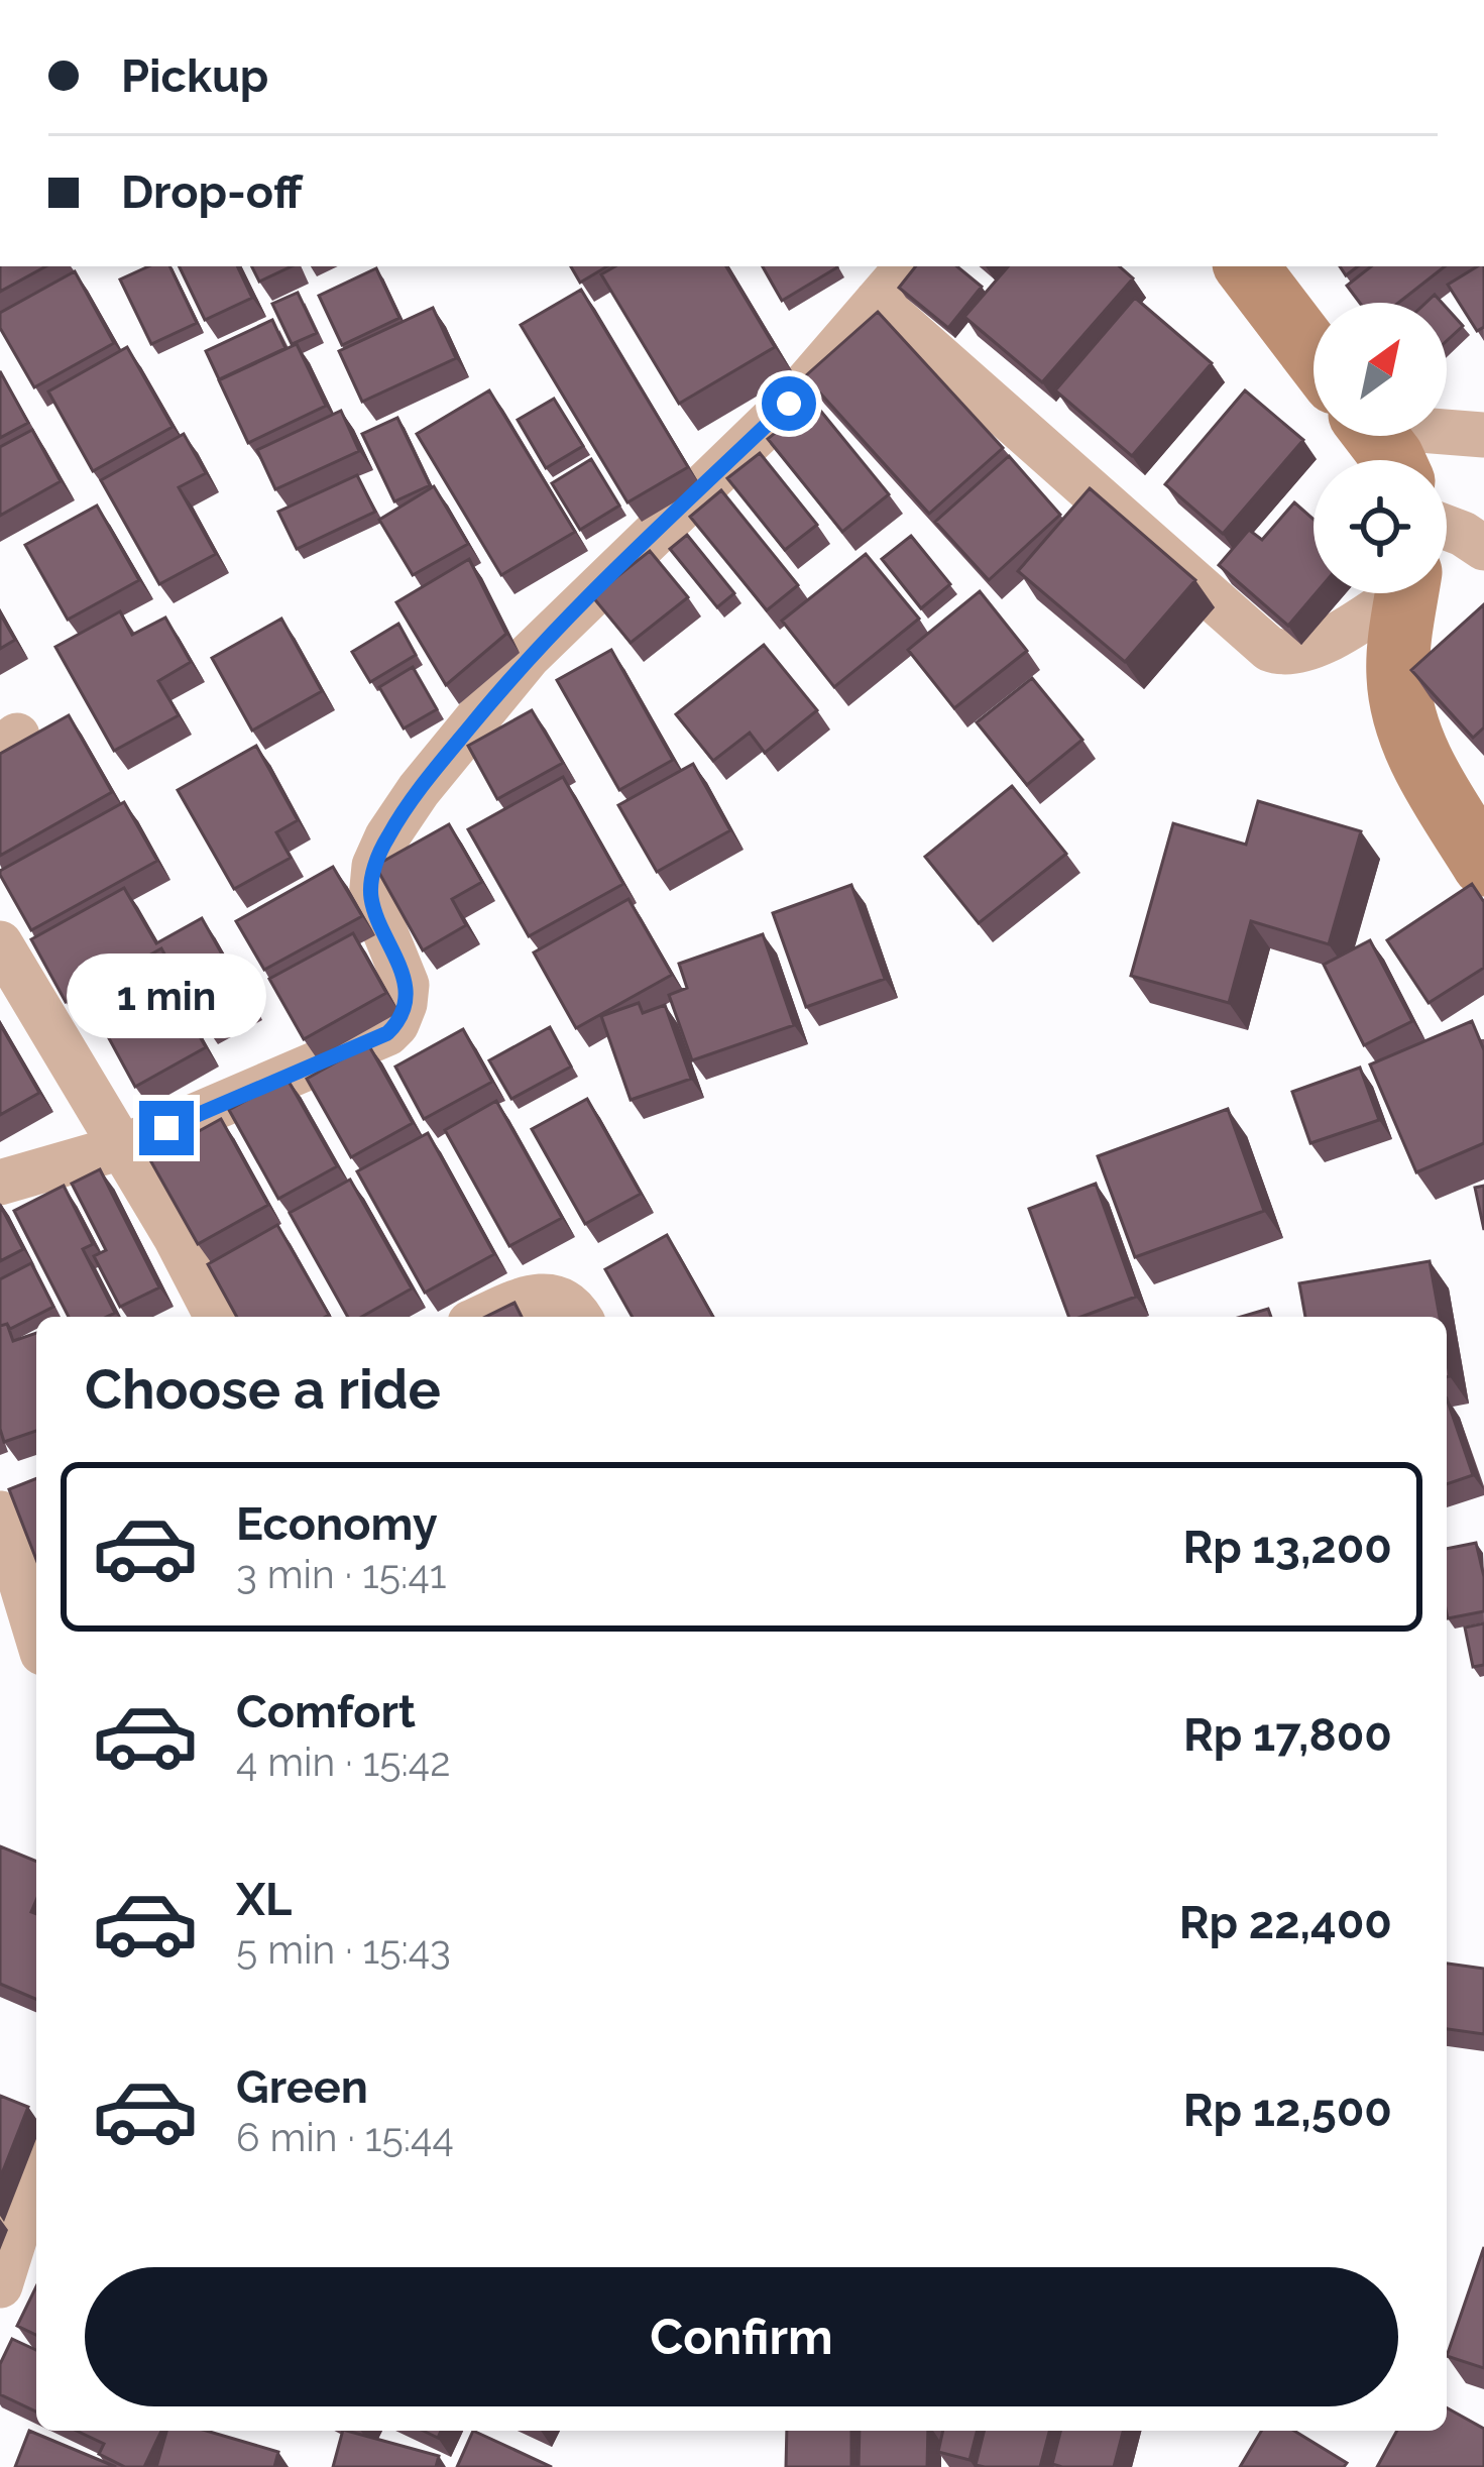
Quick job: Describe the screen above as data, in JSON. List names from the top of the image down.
{
  "north": "top right",
  "page": {
    "banner": ["Pickup", "Drop-off"],
    "bubble": "1 min",
    "heading": "Choose a ride",
    "list": [
      {
        "name": "Economy",
        "note": "3 min · 15:41",
        "value": "Rp 13,200"
      },
      {
        "name": "Comfort",
        "note": "4 min · 15:42",
        "value": "Rp 17,800"
      },
      {
        "name": "XL",
        "note": "5 min · 15:43",
        "value": "Rp 22,400"
      },
      {
        "name": "Green",
        "note": "6 min · 15:44",
        "value": "Rp 12,500"
      }
    ],
    "buttons": "Confirm"
  }
}
